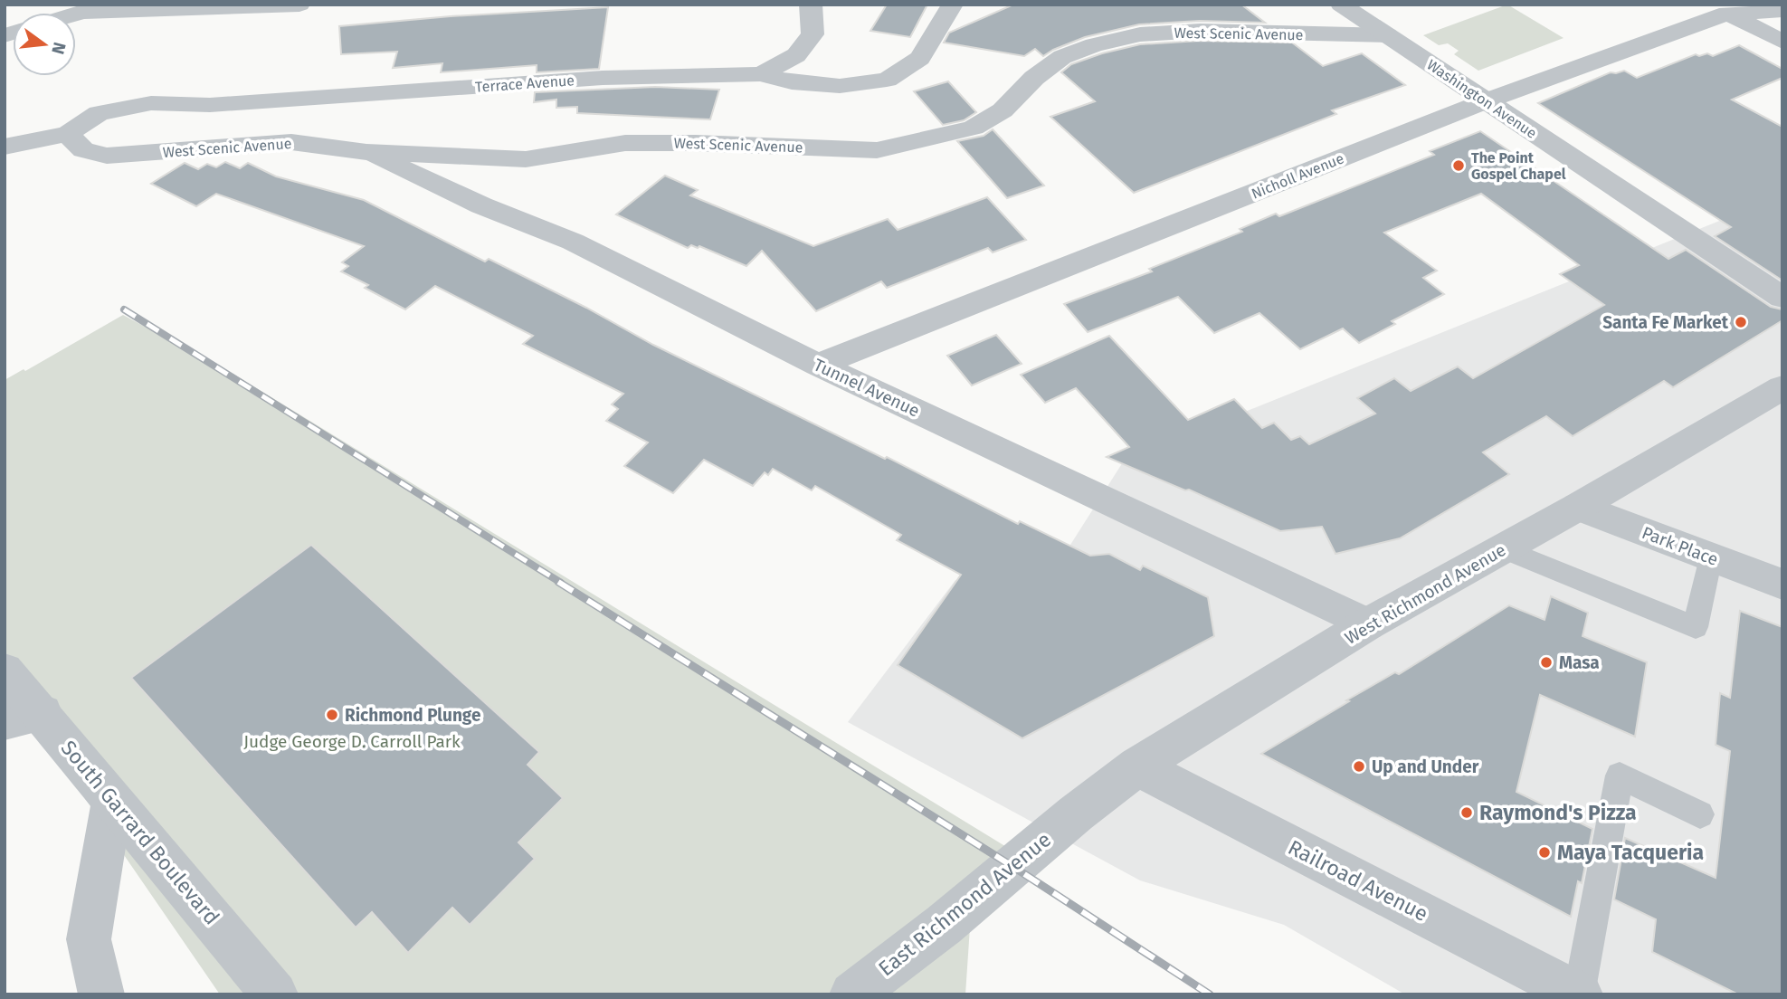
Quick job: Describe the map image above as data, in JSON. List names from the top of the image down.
{
  "streets": {
    "street": [
      "West Scenic Avenue",
      "Terrace Avenue",
      "Washington Avenue",
      "Nicholl Avenue",
      "Tunnel Avenue",
      "Park Place",
      "West Richmond Avenue",
      "South Garrard Boulevard",
      "Railroad Avenue",
      "East Richmond Avenue"
    ]
  },
  "crossings": [
    ["West Scenic Avenue", "Terrace Avenue"],
    ["West Scenic Avenue", "Washington Avenue"],
    ["West Scenic Avenue", "Tunnel Avenue"],
    ["Washington Avenue", "Nicholl Avenue"],
    ["Nicholl Avenue", "Tunnel Avenue"],
    ["Tunnel Avenue", "West Richmond Avenue"],
    ["Park Place", "West Richmond Avenue"],
    ["West Richmond Avenue", "Railroad Avenue"],
    ["West Richmond Avenue", "East Richmond Avenue"]
  ],
  "parks": ["Judge George D. Carroll Park"],
  "places": [
    "The Point Gospel Chapel",
    "Santa Fe Market",
    "Masa",
    "Richmond Plunge",
    "Up and Under",
    "Raymond's Pizza",
    "Maya Tacqueria"
  ],
  "north": "right"
}
